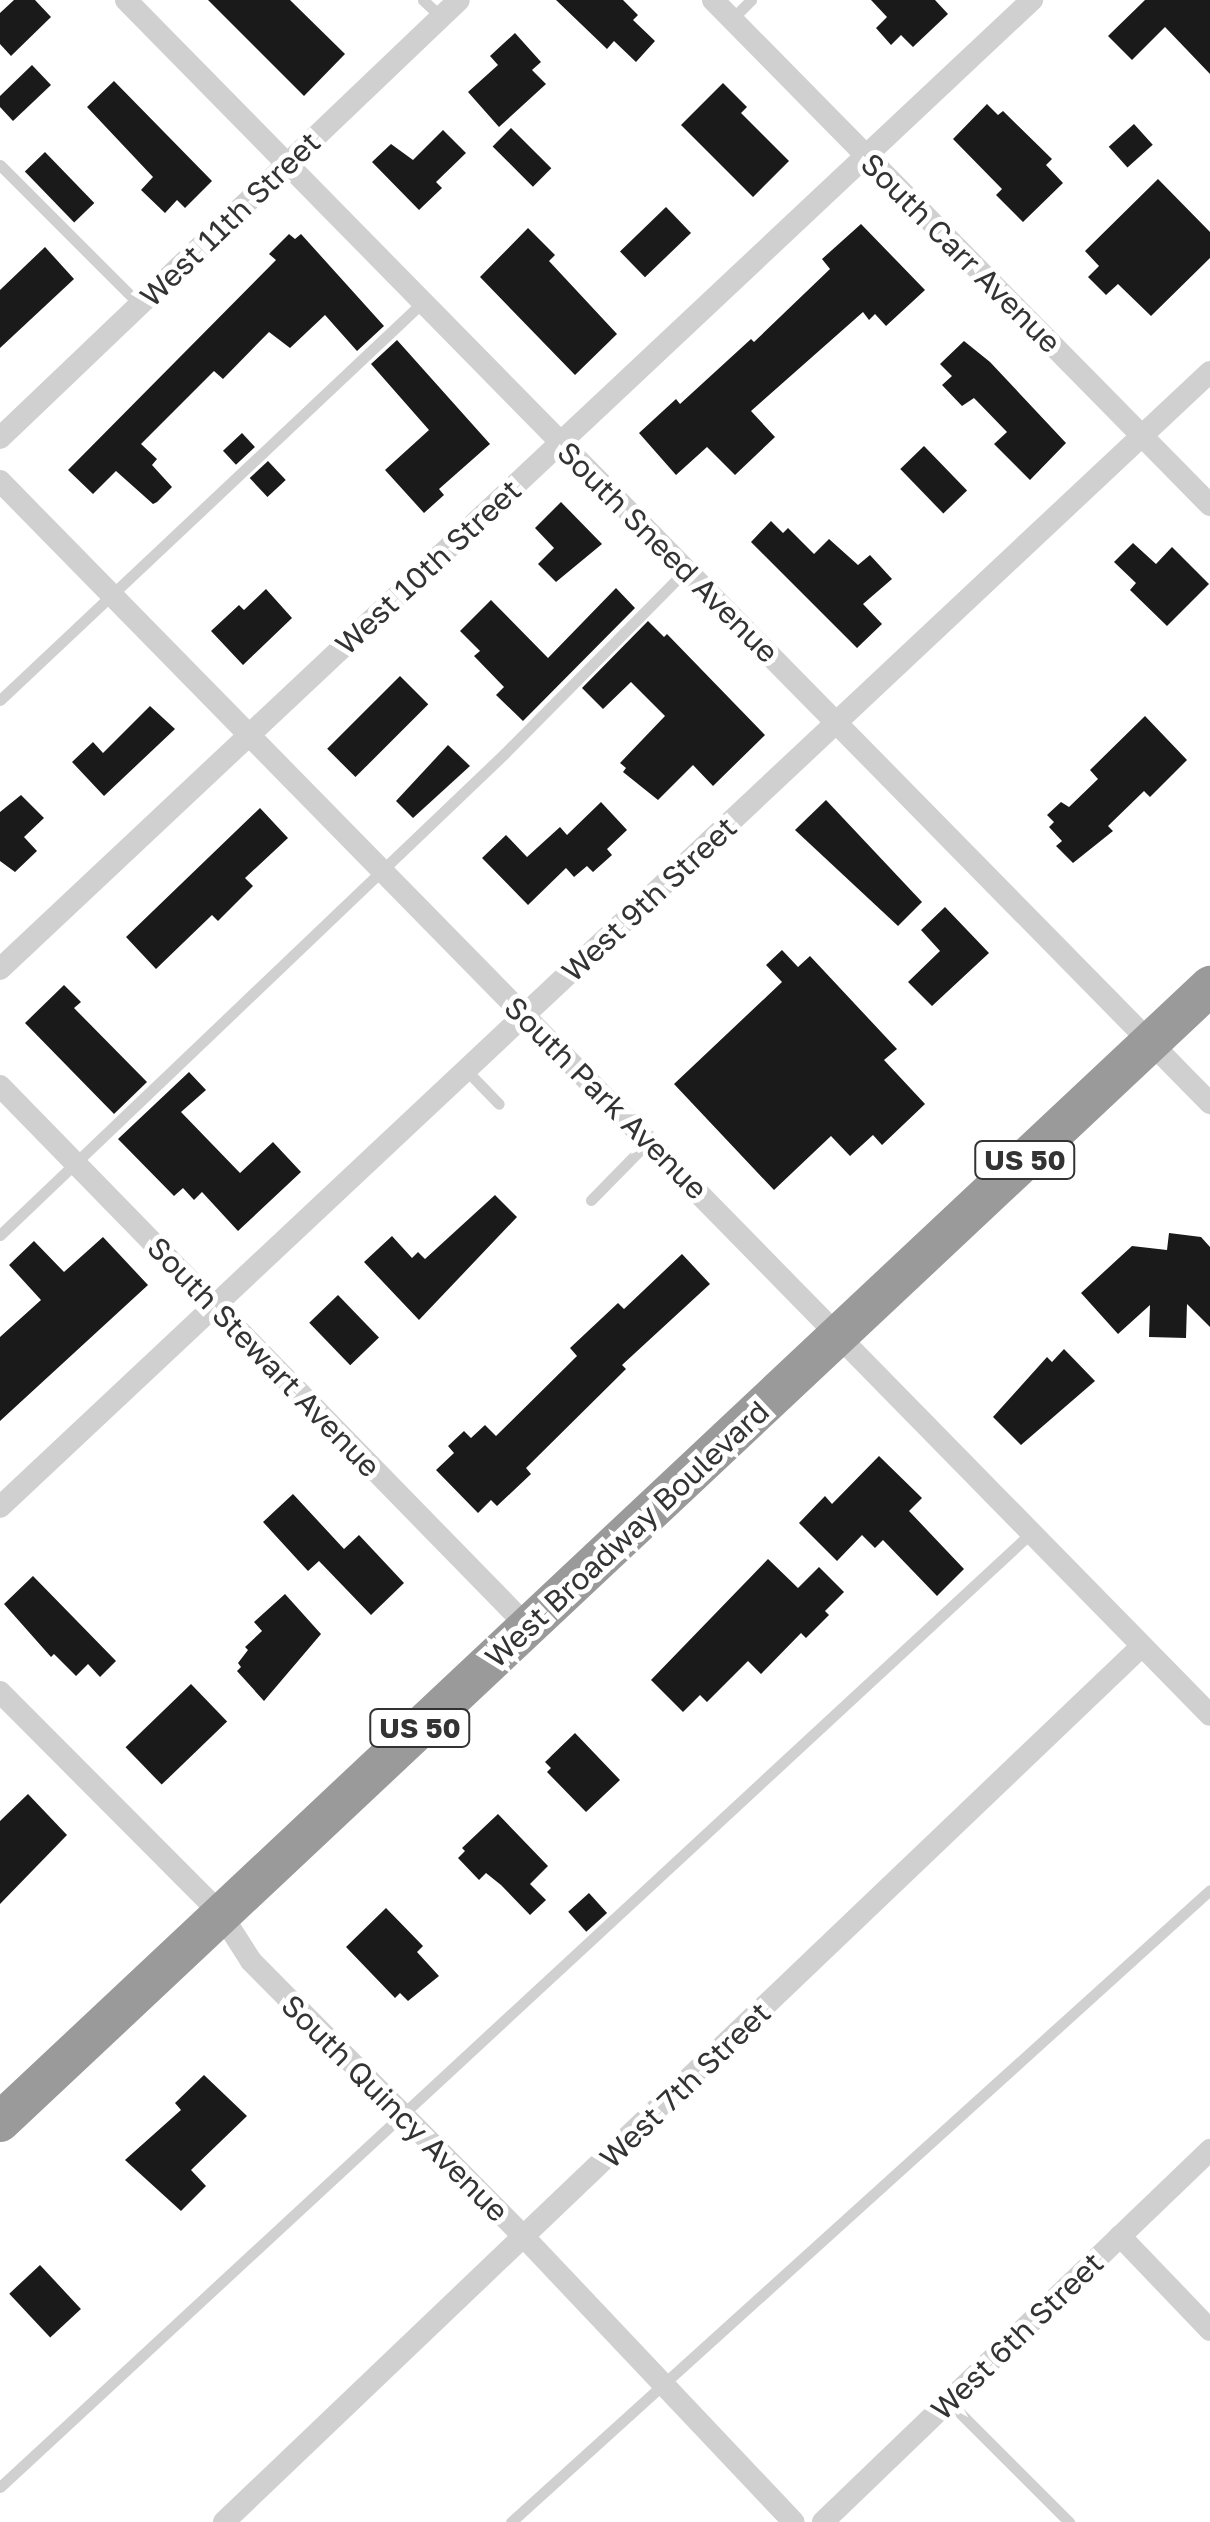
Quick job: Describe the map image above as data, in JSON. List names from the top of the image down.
{
  "streets": {
    "highway": ["US 50", "West Broadway Boulevard"],
    "street": [
      "West 11th Street",
      "South Carr Avenue",
      "South Sneed Avenue",
      "West 10th Street",
      "West 9th Street",
      "South Park Avenue",
      "South Stewart Avenue",
      "West 7th Street",
      "South Quincy Avenue",
      "West 6th Street"
    ]
  },
  "crossings": [
    ["West 11th Street", "South Sneed Avenue"],
    ["South Carr Avenue", "West 10th Street"],
    ["South Carr Avenue", "West 9th Street"],
    ["South Sneed Avenue", "West 10th Street"],
    ["South Sneed Avenue", "West 9th Street"],
    ["South Sneed Avenue", "West Broadway Boulevard"],
    ["West 10th Street", "South Park Avenue"],
    ["West 9th Street", "South Park Avenue"],
    ["West 9th Street", "South Stewart Avenue"],
    ["South Park Avenue", "West Broadway Boulevard"],
    ["South Park Avenue", "West 7th Street"],
    ["South Stewart Avenue", "West Broadway Boulevard"],
    ["West Broadway Boulevard", "South Quincy Avenue"],
    ["West 7th Street", "South Quincy Avenue"]
  ]
}
